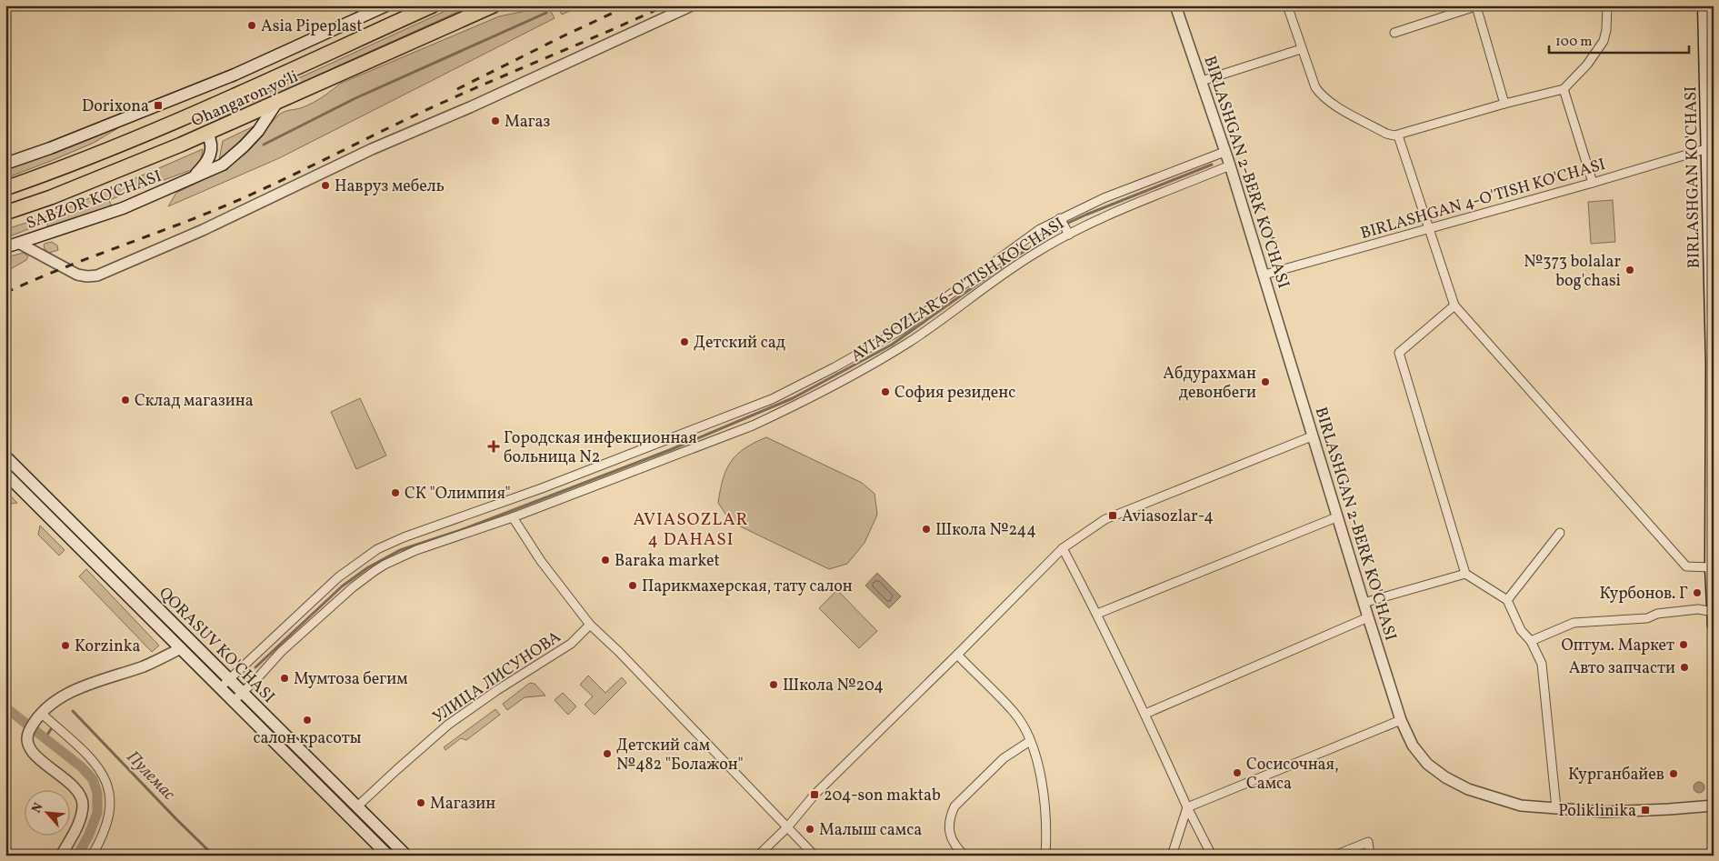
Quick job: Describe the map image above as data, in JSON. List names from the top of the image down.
{
  "streets": {
    "highway": ["Ohangaron yoʻli"],
    "main road": ["BIRLASHGAN KO'CHASI", "SABZOR KO'CHASI", "QORASUV KO'CHASI"],
    "street": [
      "BIRLASHGAN 2-BERK KO'CHASI",
      "BIRLASHGAN 4-O'TISH KO'CHASI",
      "AVIASOZLAR 6-O'TISH KO'CHASI",
      "УЛИЦА ЛИСУНОВА"
    ]
  },
  "crossings": [
    ["Ohangaron yoʻli", "SABZOR KO'CHASI"],
    ["BIRLASHGAN 2-BERK KO'CHASI", "BIRLASHGAN 4-O'TISH KO'CHASI"],
    ["BIRLASHGAN 2-BERK KO'CHASI", "AVIASOZLAR 6-O'TISH KO'CHASI"],
    ["BIRLASHGAN KO'CHASI", "BIRLASHGAN 4-O'TISH KO'CHASI"],
    ["AVIASOZLAR 6-O'TISH KO'CHASI", "QORASUV KO'CHASI"],
    ["QORASUV KO'CHASI", "УЛИЦА ЛИСУНОВА"]
  ],
  "districts": ["AVIASOZLAR 4 DAHASI"],
  "water": ["Пулемас"],
  "places": {
    "other": [
      "Asia Pipeplast",
      "Магаз",
      "Навруз мебель",
      "№373 bolalar bog'chasi",
      "Детский сад",
      "Абдурахман девонбеги",
      "София резиденс",
      "Склад магазина",
      "СК \"Олимпия\"",
      "Школа №244",
      "Baraka market",
      "Парикмахерская, тату салон",
      "Курбонов. Г",
      "Оптум. Маркет",
      "Korzinka",
      "Авто запчасти",
      "Мумтоза бегим",
      "Школа №204",
      "салон красоты",
      "Детский сам №482 \"Болажон\"",
      "Сосисочная, Самса",
      "Курганбайев",
      "Магазин",
      "Малыш самса"
    ],
    "transit": [
      "Dorixona",
      "Aviasozlar-4",
      "204-son maktab",
      "Poliklinika"
    ],
    "health": ["Городская инфекционная больница N2"]
  },
  "scale_bar": "100 m",
  "north": "top left"
}
